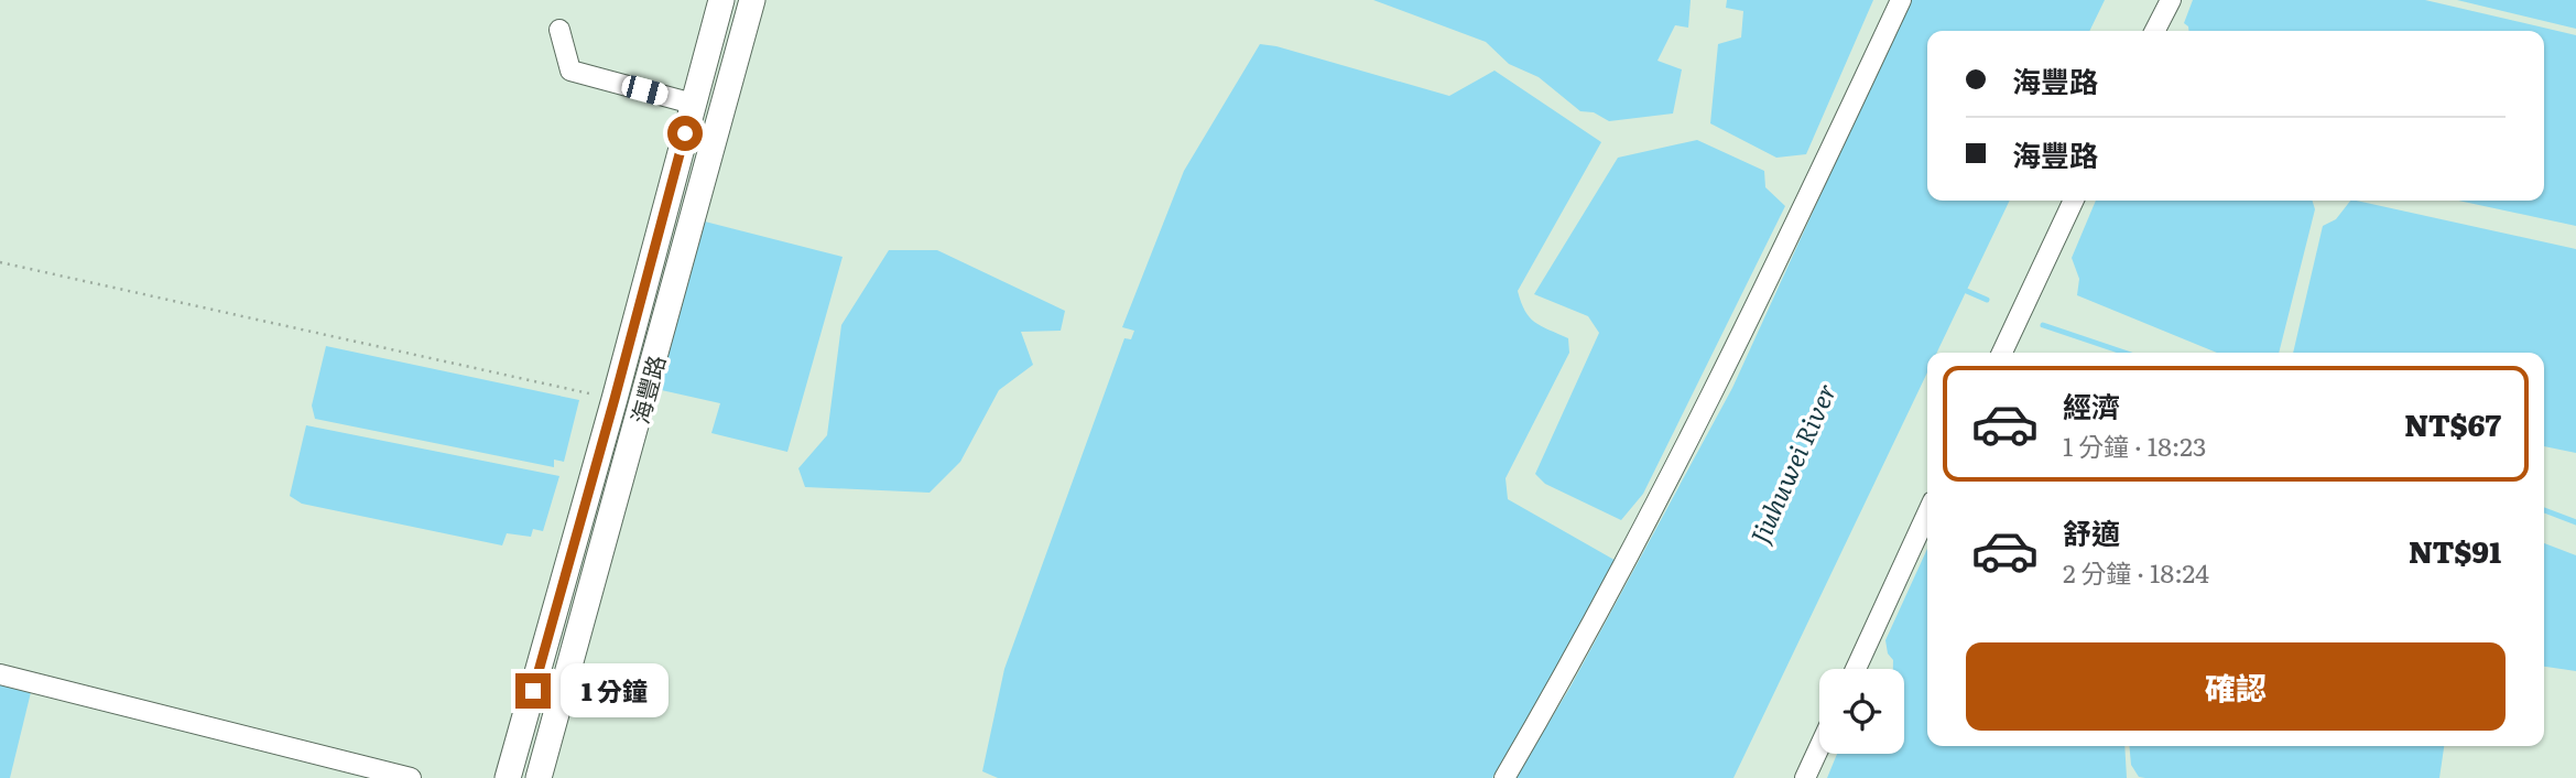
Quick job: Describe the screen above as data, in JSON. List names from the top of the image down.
{
  "streets": {
    "main road": ["海豐路"]
  },
  "water": ["Jiuhuwei River"],
  "page": {
    "banner": ["海豐路", "海豐路"],
    "list": [
      {
        "name": "經濟",
        "note": "1 分鐘 · 18:23",
        "value": "NT$67"
      },
      {
        "name": "舒適",
        "note": "2 分鐘 · 18:24",
        "value": "NT$91"
      }
    ],
    "buttons": "確認",
    "bubble": "1 分鐘"
  }
}
